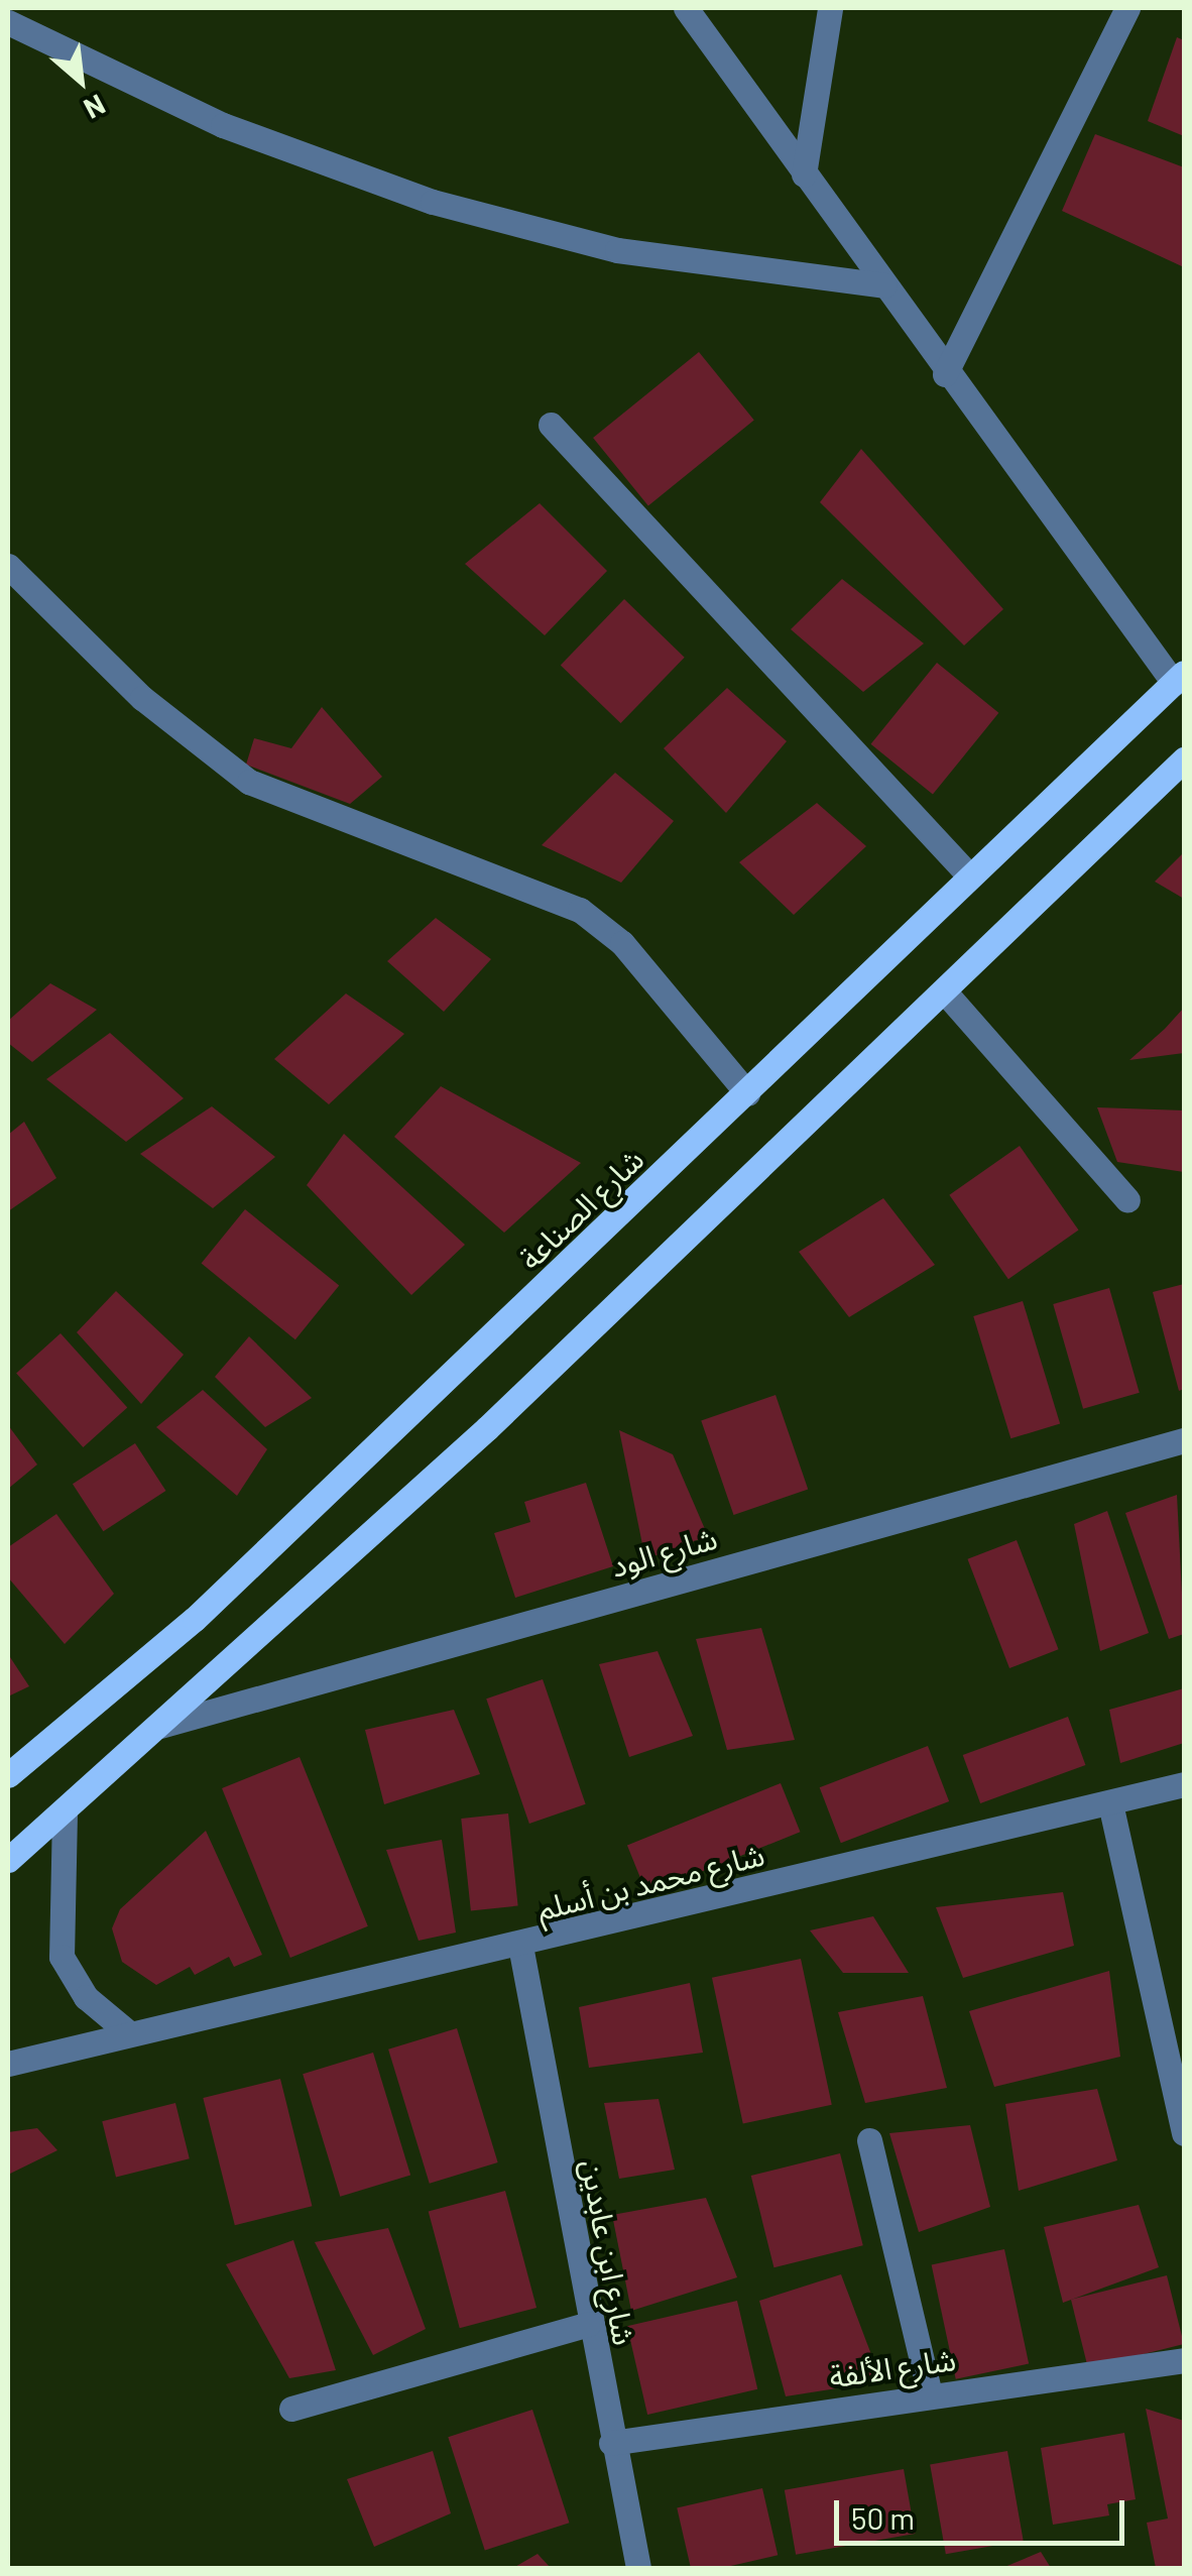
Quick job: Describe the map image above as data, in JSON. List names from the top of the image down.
{
  "streets": {
    "main road": ["شارع الصناعة"],
    "street": [
      "شارع الود",
      "شارع محمد بن أسلم",
      "شارع ابن عابدين",
      "شارع الألفة"
    ]
  },
  "crossings": [
    ["شارع محمد بن أسلم", "شارع ابن عابدين"],
    ["شارع ابن عابدين", "شارع الألفة"]
  ],
  "scale_bar": "50 m",
  "north": "bottom right"
}
